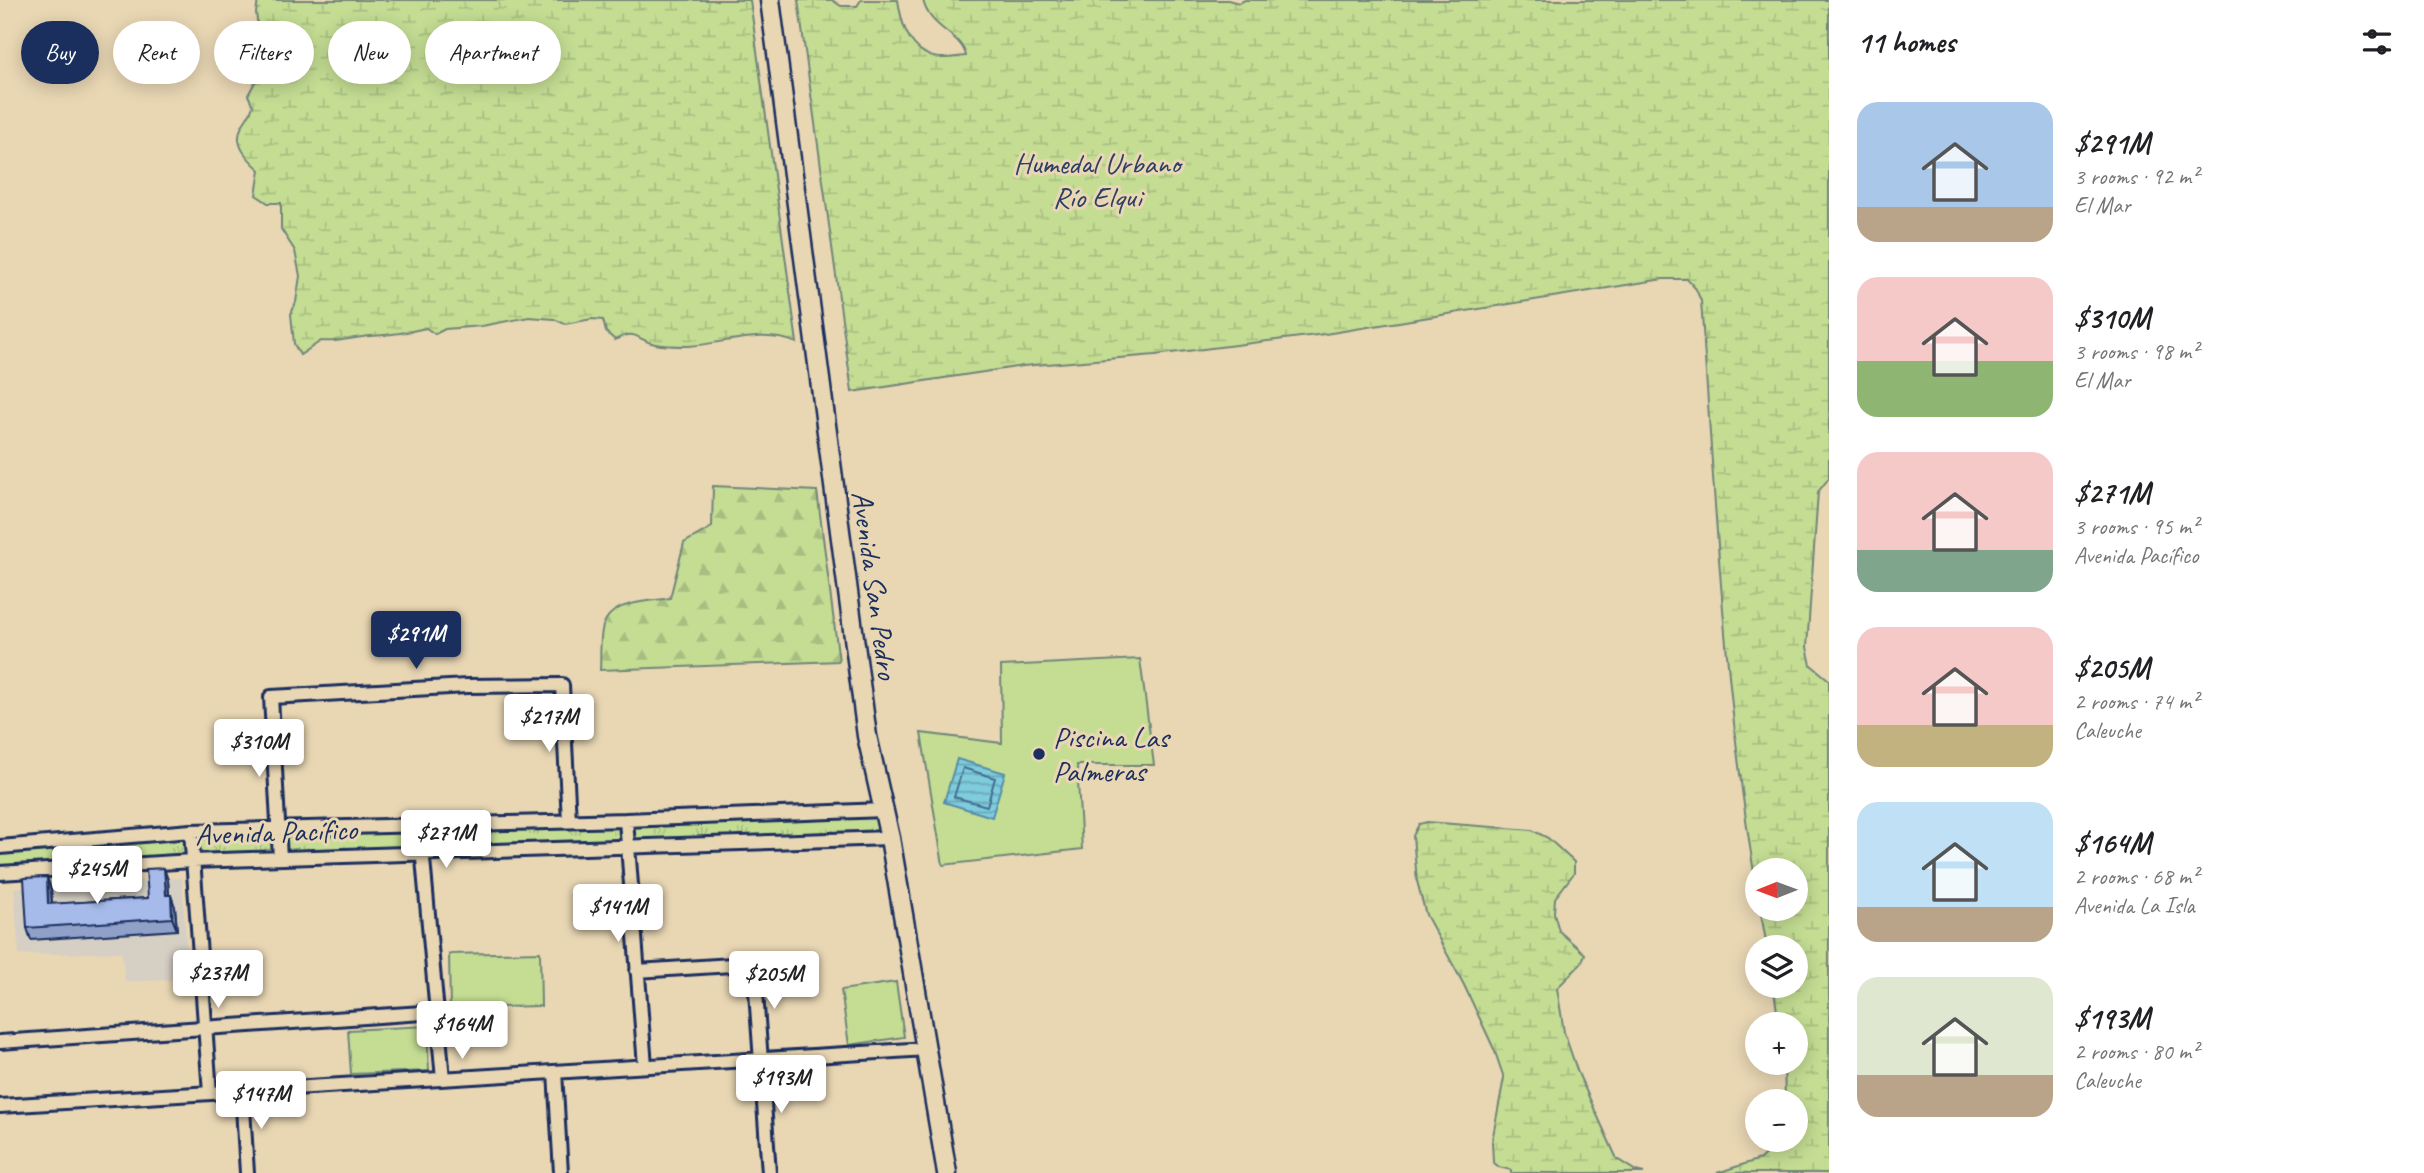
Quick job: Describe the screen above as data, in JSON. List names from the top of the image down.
{
  "streets": {
    "street": ["Avenida San Pedro", "Avenida Pacífico"]
  },
  "crossings": [
    ["Avenida San Pedro", "Avenida Pacífico"]
  ],
  "parks": ["Humedal Urbano Río Elqui"],
  "places": ["Piscina Las Palmeras"],
  "north": "left",
  "page": {
    "heading": "11 homes",
    "chip": [
      "Buy",
      "Rent",
      "Filters",
      "New",
      "Apartment"
    ],
    "list": [
      {
        "name": "$291M",
        "note": "3 rooms · 92 m² · El Mar"
      },
      {
        "name": "$310M",
        "note": "3 rooms · 98 m² · El Mar"
      },
      {
        "name": "$271M",
        "note": "3 rooms · 95 m² · Avenida Pacífico"
      },
      {
        "name": "$205M",
        "note": "2 rooms · 74 m² · Caleuche"
      },
      {
        "name": "$164M",
        "note": "2 rooms · 68 m² · Avenida La Isla"
      },
      {
        "name": "$193M",
        "note": "2 rooms · 80 m² · Caleuche"
      }
    ],
    "price": [
      "$291M",
      "$217M",
      "$310M",
      "$271M",
      "$245M",
      "$141M",
      "$237M",
      "$205M",
      "$164M",
      "$193M",
      "$147M"
    ],
    "map_buttons": ["+", "−"]
  }
}
